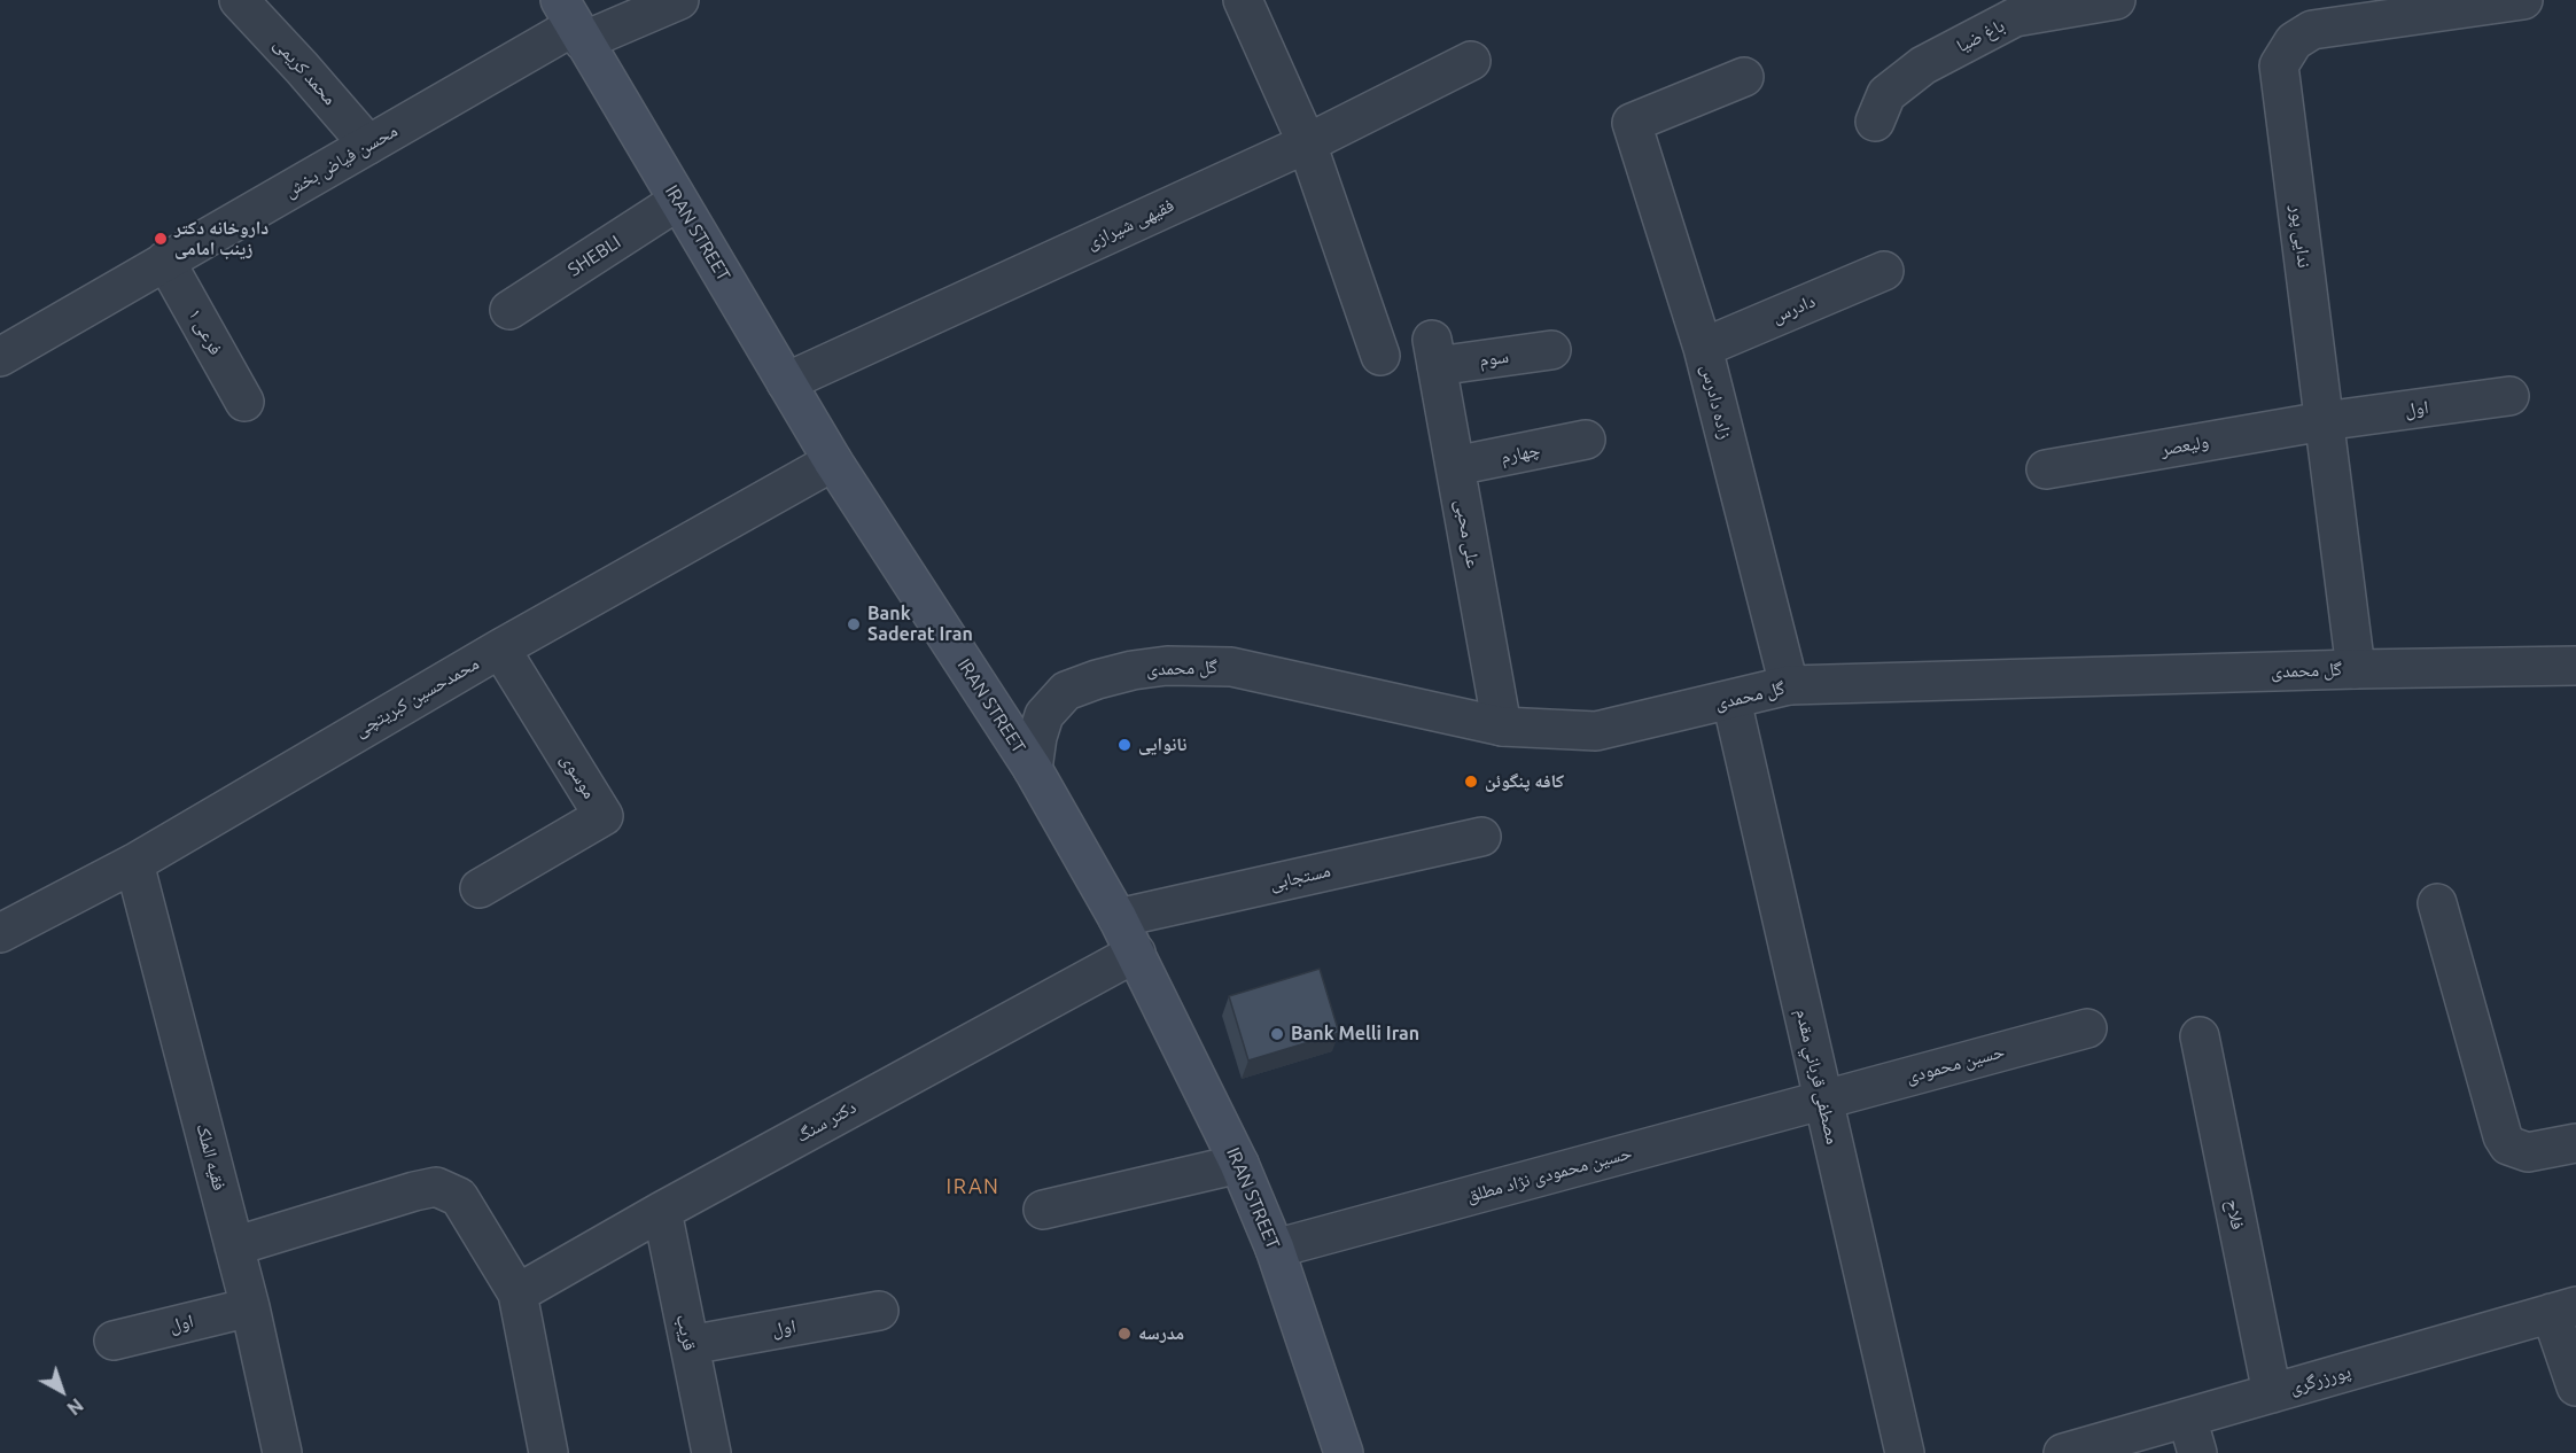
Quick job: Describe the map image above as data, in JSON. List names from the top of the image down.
{
  "streets": {
    "main road": ["IRAN STREET"],
    "street": [
      "باغ ضیا",
      "محمد کریمی",
      "محسن فیاض بخش",
      "فقیهی شیرازی",
      "ندایی پور",
      "SHEBLI",
      "دادرس",
      "فرعی ۱",
      "سوم",
      "زاده دادرس",
      "اول",
      "ولیعصر",
      "چهارم",
      "علی محبی",
      "گل محمدی",
      "محمدحسین کبریتچی",
      "موسوی",
      "مستجابی",
      "حسین محمودی",
      "مصطفی قرباني مقدم",
      "دکتر سنگ",
      "فقیه الملک",
      "حسین محمودی نژاد مطلق",
      "فلاح",
      "قریب",
      "پورزرگری"
    ]
  },
  "crossings": [
    ["محمد کریمی", "محسن فیاض بخش"],
    ["محسن فیاض بخش", "IRAN STREET"],
    ["محسن فیاض بخش", "فرعی ۱"],
    ["فقیهی شیرازی", "IRAN STREET"],
    ["IRAN STREET", "SHEBLI"],
    ["IRAN STREET", "گل محمدی"],
    ["IRAN STREET", "محمدحسین کبریتچی"],
    ["IRAN STREET", "مستجابی"],
    ["IRAN STREET", "دکتر سنگ"],
    ["IRAN STREET", "حسین محمودی نژاد مطلق"],
    ["ندایی پور", "اول"],
    ["ندایی پور", "ولیعصر"],
    ["ندایی پور", "گل محمدی"],
    ["دادرس", "زاده دادرس"],
    ["سوم", "علی محبی"],
    ["زاده دادرس", "گل محمدی"],
    ["اول", "ولیعصر"],
    ["اول", "فقیه الملک"],
    ["اول", "قریب"],
    ["چهارم", "علی محبی"],
    ["علی محبی", "گل محمدی"],
    ["گل محمدی", "مصطفی قرباني مقدم"],
    ["محمدحسین کبریتچی", "موسوی"],
    ["محمدحسین کبریتچی", "فقیه الملک"],
    ["حسین محمودی", "مصطفی قرباني مقدم"],
    ["حسین محمودی", "حسین محمودی نژاد مطلق"],
    ["مصطفی قرباني مقدم", "حسین محمودی نژاد مطلق"],
    ["دکتر سنگ", "قریب"],
    ["فلاح", "پورزرگری"]
  ],
  "districts": ["IRAN"],
  "places": [
    "داروخانه دکتر زینب امامی",
    "Bank Saderat Iran",
    "نانوایی",
    "کافه پنگوئن",
    "Bank Melli Iran",
    "مدرسه"
  ],
  "north": "bottom right"
}
